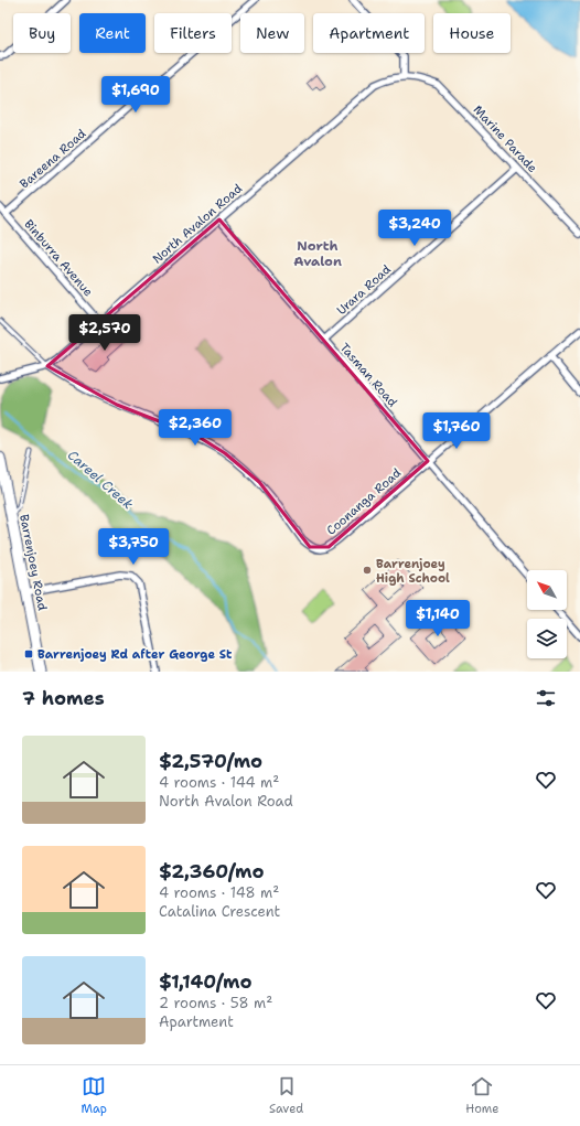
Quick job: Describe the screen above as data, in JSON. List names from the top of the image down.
{
  "streets": {
    "main road": ["Barrenjoey Road"],
    "street": [
      "Marine Parade",
      "Bareena Road",
      "North Avalon Road",
      "Binburra Avenue",
      "Urara Road",
      "Tasman Road",
      "Coonanga Road"
    ]
  },
  "crossings": [
    ["Marine Parade", "North Avalon Road"],
    ["Marine Parade", "Urara Road"],
    ["Bareena Road", "Binburra Avenue"],
    ["North Avalon Road", "Binburra Avenue"],
    ["North Avalon Road", "Tasman Road"],
    ["North Avalon Road", "Coonanga Road"],
    ["Urara Road", "Tasman Road"],
    ["Tasman Road", "Coonanga Road"]
  ],
  "districts": ["North Avalon"],
  "water": ["Careel Creek"],
  "places": {
    "other": ["Barrenjoey High School"],
    "transit": ["Barrenjoey Rd after George St"]
  },
  "north": "top left",
  "page": {
    "chip": [
      "Buy",
      "Rent",
      "Filters",
      "New",
      "Apartment",
      "House"
    ],
    "price": [
      "$1,690",
      "$3,240",
      "$2,570",
      "$2,360",
      "$1,760",
      "$3,750",
      "$1,140"
    ],
    "heading": "7 homes",
    "list": [
      {
        "name": "$2,570/mo",
        "note": "4 rooms · 144 m² · North Avalon Road"
      },
      {
        "name": "$2,360/mo",
        "note": "4 rooms · 148 m² · Catalina Crescent"
      },
      {
        "name": "$1,140/mo",
        "note": "2 rooms · 58 m² · Apartment"
      }
    ],
    "tabs": ["Map", "Saved", "Home"]
  }
}
